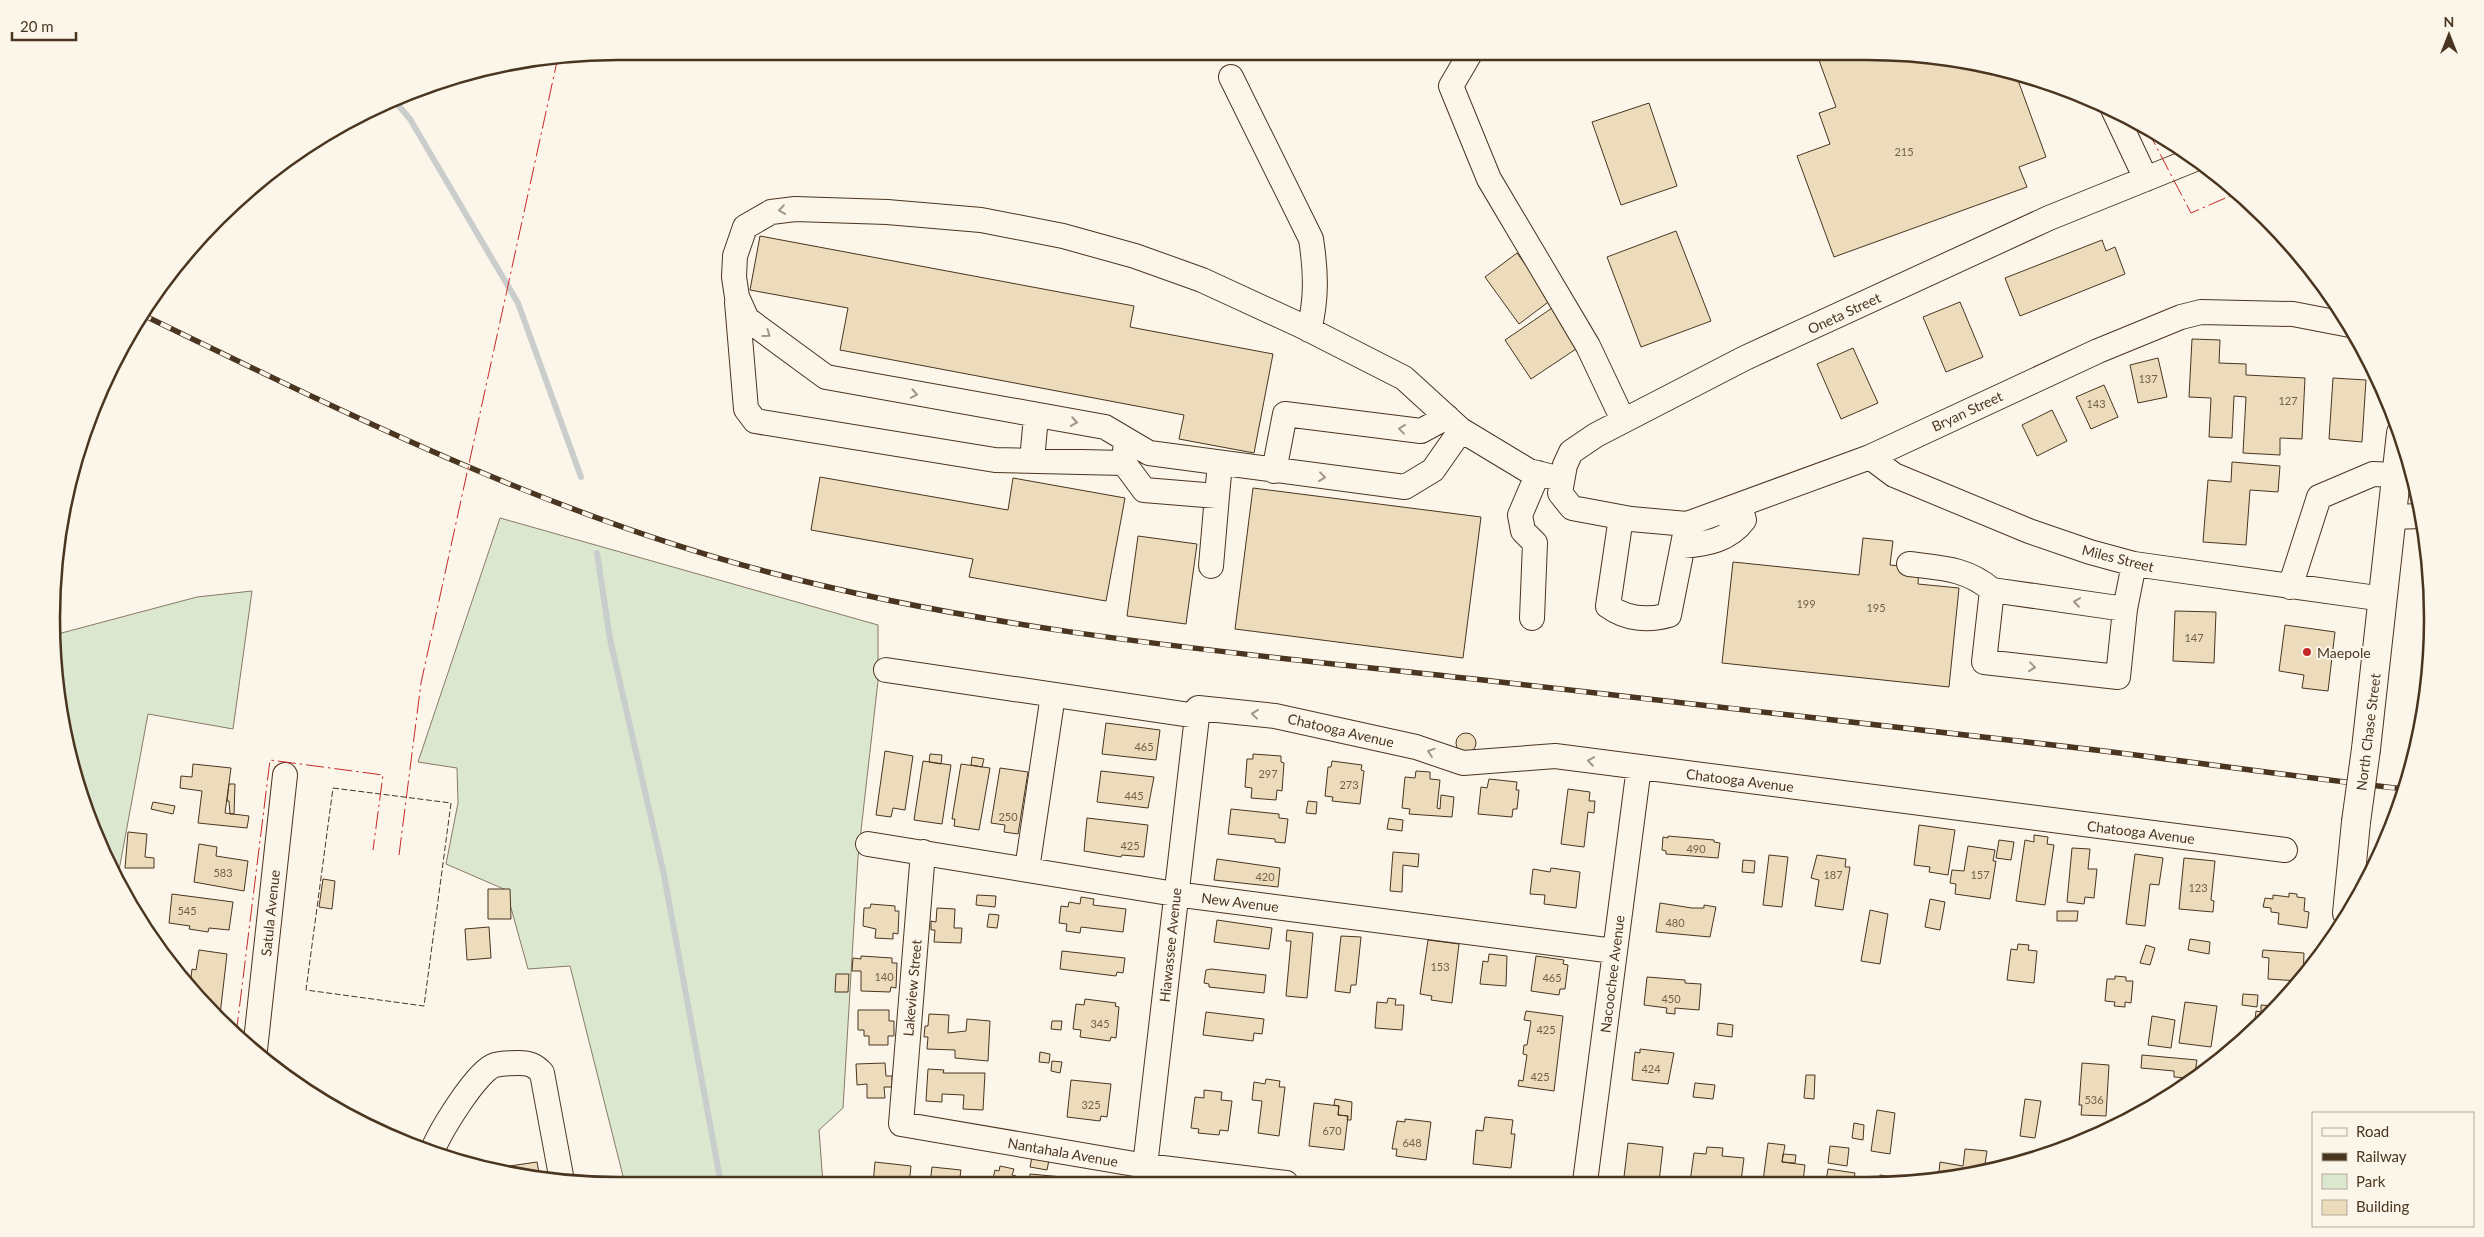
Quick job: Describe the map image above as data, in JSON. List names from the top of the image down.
{
  "streets": {
    "main road": ["North Chase Street"],
    "street": [
      "Oneta Street",
      "Bryan Street",
      "Miles Street",
      "Chatooga Avenue",
      "New Avenue",
      "Satula Avenue",
      "Hiawassee Avenue",
      "Nacoochee Avenue",
      "Lakeview Street",
      "Nantahala Avenue"
    ]
  },
  "crossings": [
    ["Oneta Street", "Bryan Street"],
    ["Bryan Street", "Miles Street"],
    ["Miles Street", "North Chase Street"],
    ["Chatooga Avenue", "Hiawassee Avenue"],
    ["Chatooga Avenue", "Nacoochee Avenue"],
    ["New Avenue", "Hiawassee Avenue"],
    ["New Avenue", "Nacoochee Avenue"],
    ["New Avenue", "Lakeview Street"],
    ["Hiawassee Avenue", "Nantahala Avenue"],
    ["Lakeview Street", "Nantahala Avenue"]
  ],
  "places": ["Maepole"],
  "house_numbers": [
    "215",
    "137",
    "127",
    "143",
    "199",
    "195",
    "147",
    "465",
    "297",
    "273",
    "445",
    "250",
    "425",
    "490",
    "583",
    "187",
    "157",
    "420",
    "123",
    "545",
    "480",
    "153",
    "140",
    "465",
    "450",
    "345",
    "425",
    "424",
    "425",
    "536",
    "325",
    "670",
    "648"
  ],
  "legend": [
    "Road",
    "Railway",
    "Park",
    "Building"
  ],
  "scale_bar": "20 m",
  "north": "top"
}
